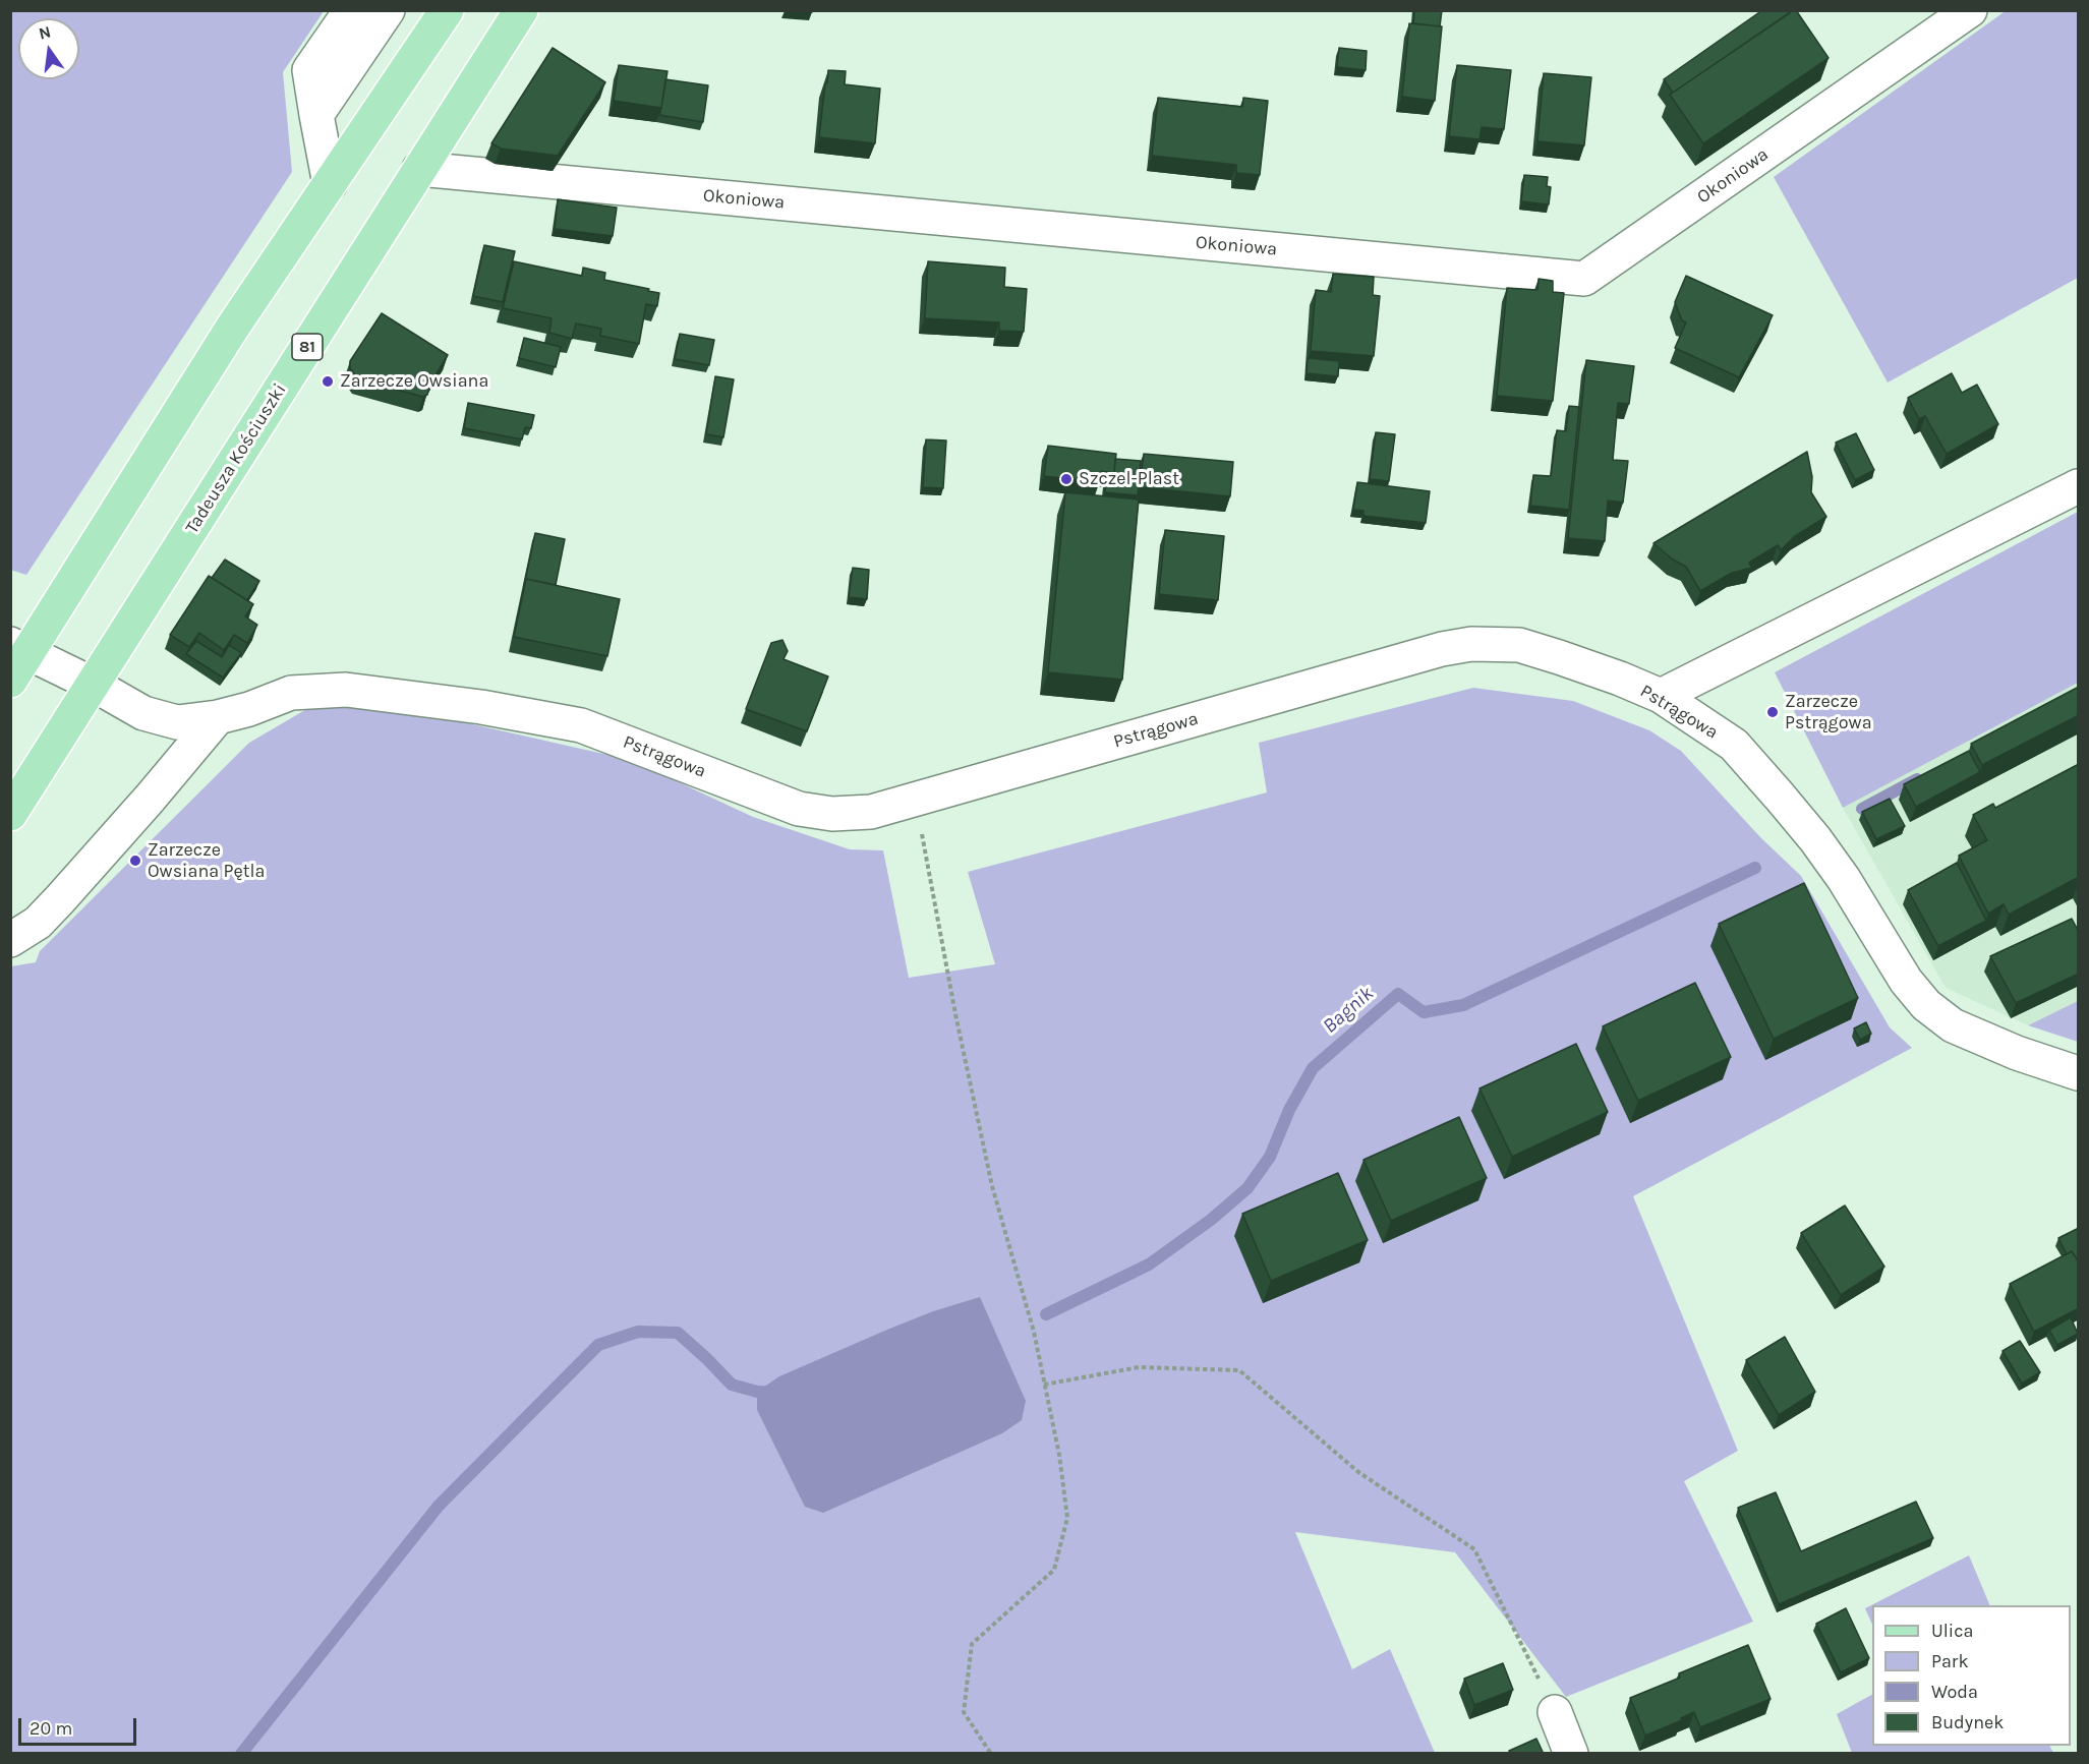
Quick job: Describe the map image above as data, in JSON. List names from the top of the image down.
{
  "streets": {
    "main road": ["81", "Tadeusza Kościuszki"],
    "street": ["Okoniowa", "Pstrągowa"]
  },
  "crossings": [
    ["Okoniowa", "Tadeusza Kościuszki"],
    ["Tadeusza Kościuszki", "Pstrągowa"]
  ],
  "water": ["Bagnik"],
  "places": [
    "Zarzecze Owsiana",
    "Szczel-Plast",
    "Zarzecze Pstrągowa",
    "Zarzecze Owsiana Pętla"
  ],
  "legend": [
    "Ulica",
    "Park",
    "Woda",
    "Budynek"
  ],
  "scale_bar": "20 m",
  "north": "top"
}
